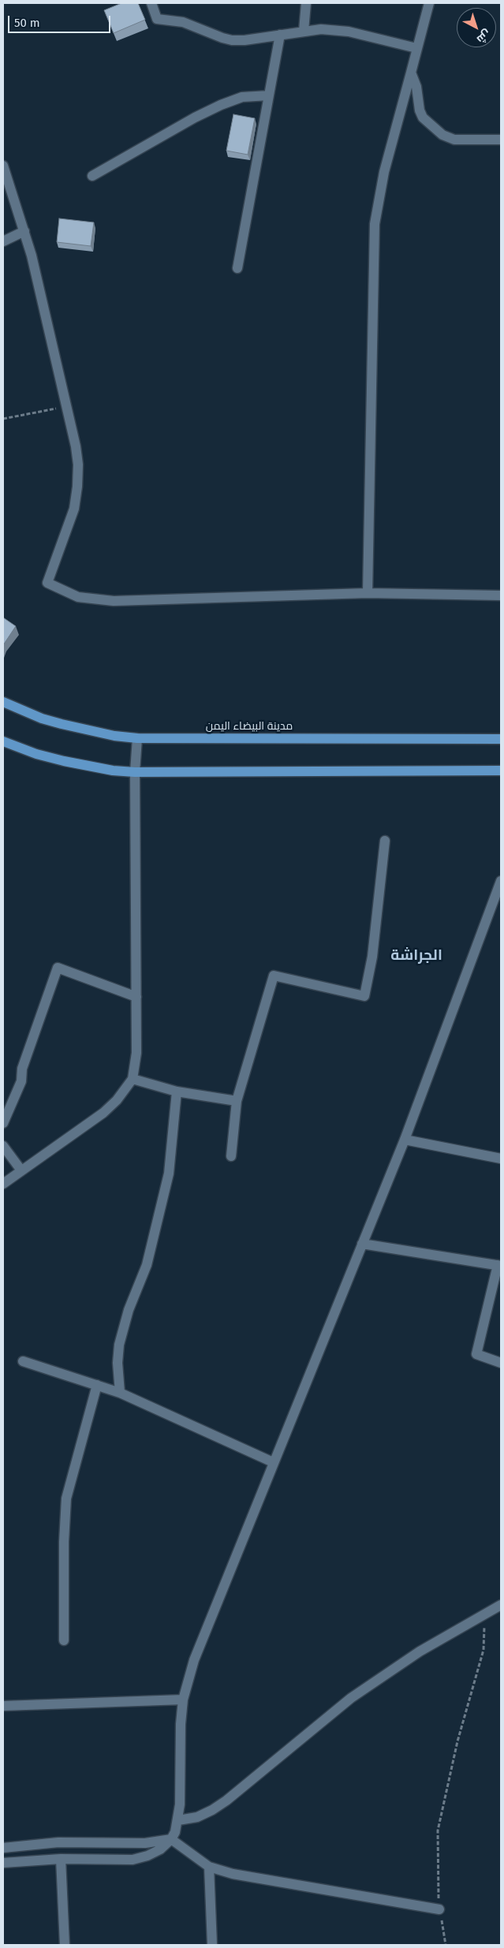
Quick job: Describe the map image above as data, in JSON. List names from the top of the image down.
{
  "streets": {
    "main road": ["مدينة البيضاء اليمن"]
  },
  "districts": ["الجراشة"],
  "scale_bar": "50 m",
  "north": "bottom right"
}
